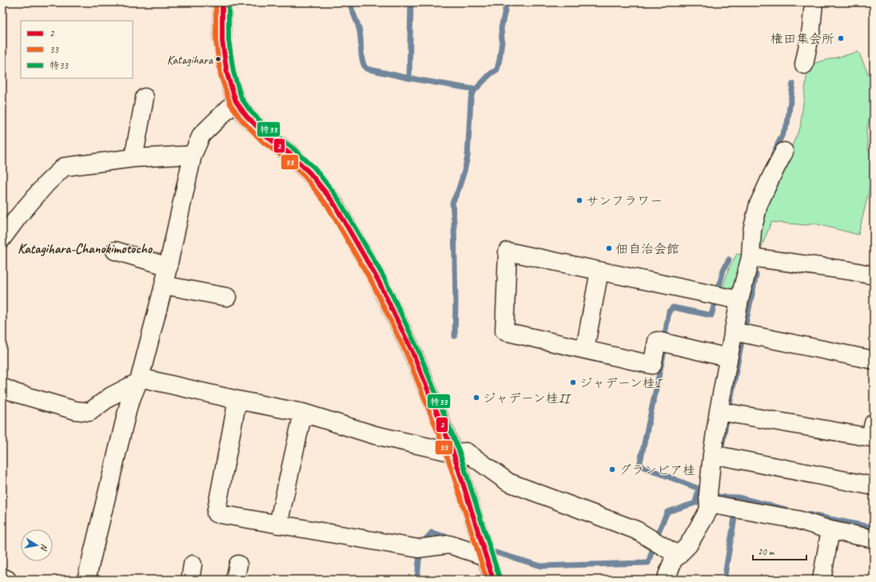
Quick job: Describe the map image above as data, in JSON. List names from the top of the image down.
{
  "districts": ["Katagihara-Chanokimotocho"],
  "places": [
    "権田集会所",
    "Katagihara",
    "サンフラワー",
    "佃自治会館",
    "ジャデーン桂I",
    "ジャデーン桂II",
    "グランビア桂"
  ],
  "lines": ["transit line 2", "transit line 33", "transit line 特33"],
  "legend": ["2", "33", "特33"],
  "scale_bar": "20 m",
  "north": "right"
}
